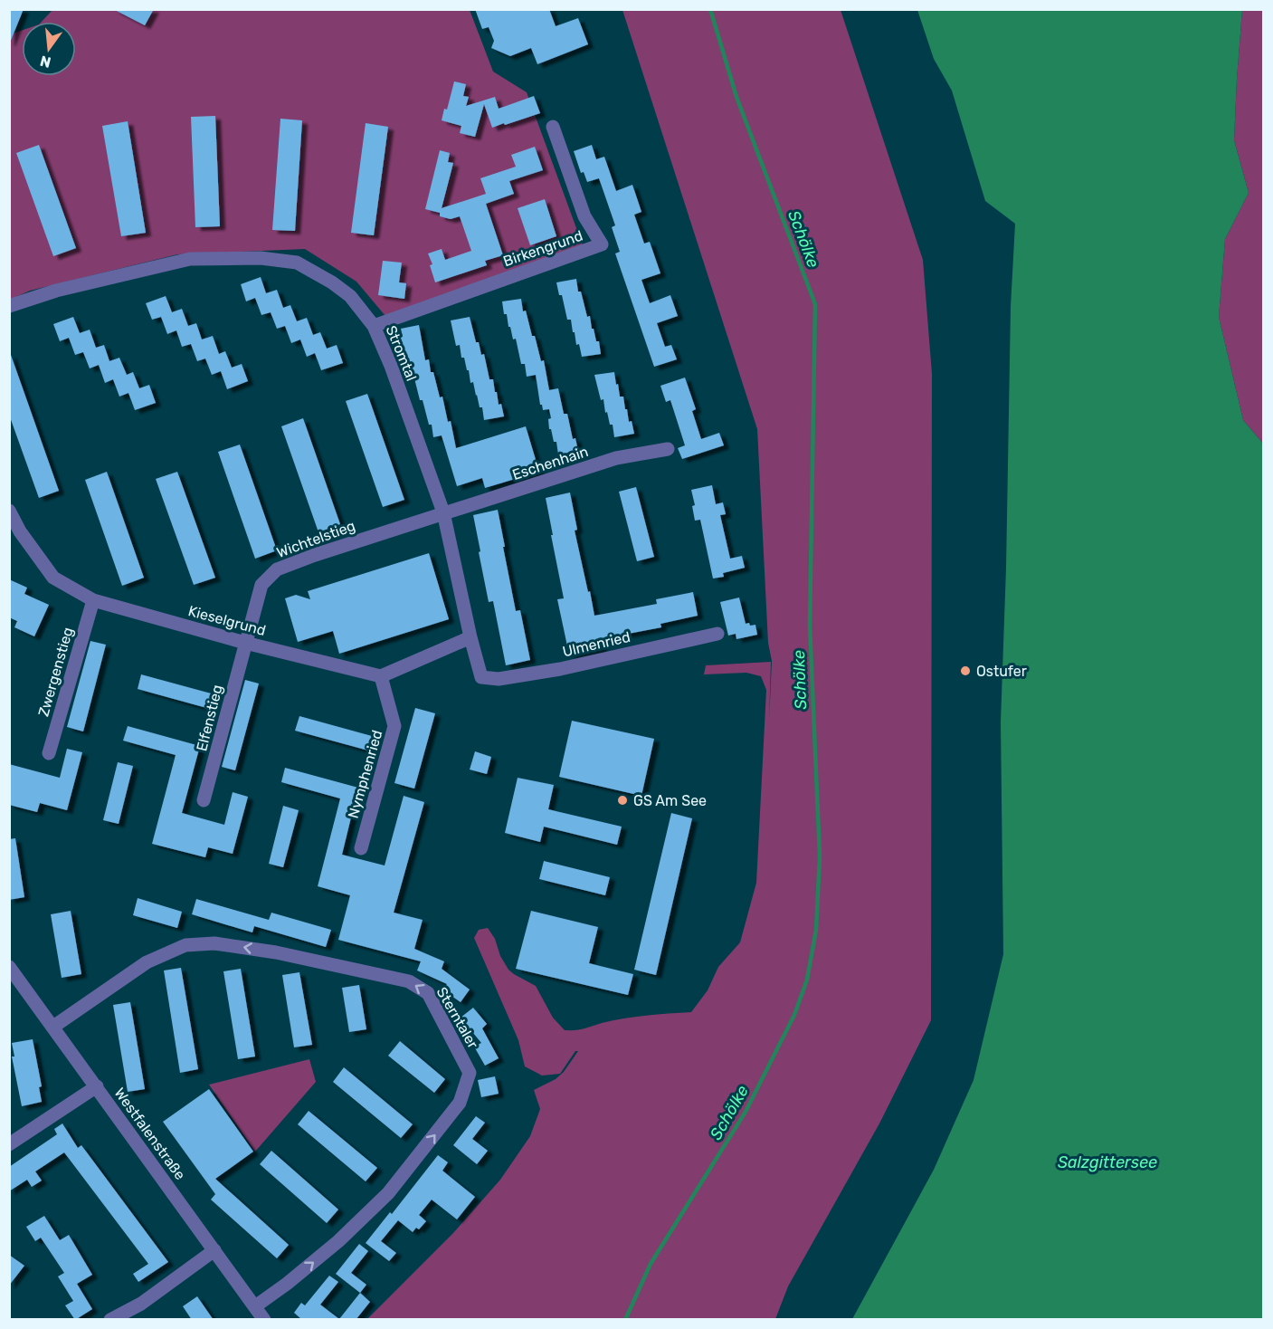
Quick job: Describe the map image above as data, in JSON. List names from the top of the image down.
{
  "streets": {
    "street": [
      "Birkengrund",
      "Stromtal",
      "Eschenhain",
      "Wichtelstieg",
      "Kieselgrund",
      "Ulmenried",
      "Zwergenstieg",
      "Elfenstieg",
      "Nymphenried",
      "Sterntaler",
      "Westfalenstraße"
    ]
  },
  "crossings": [
    ["Birkengrund", "Stromtal"],
    ["Stromtal", "Eschenhain"],
    ["Stromtal", "Wichtelstieg"],
    ["Stromtal", "Ulmenried"],
    ["Eschenhain", "Wichtelstieg"],
    ["Wichtelstieg", "Kieselgrund"],
    ["Wichtelstieg", "Elfenstieg"],
    ["Kieselgrund", "Zwergenstieg"],
    ["Kieselgrund", "Elfenstieg"],
    ["Kieselgrund", "Nymphenried"],
    ["Sterntaler", "Westfalenstraße"]
  ],
  "water": ["Schölke", "Salzgittersee"],
  "places": ["Ostufer", "GS Am See"],
  "north": "bottom"
}
